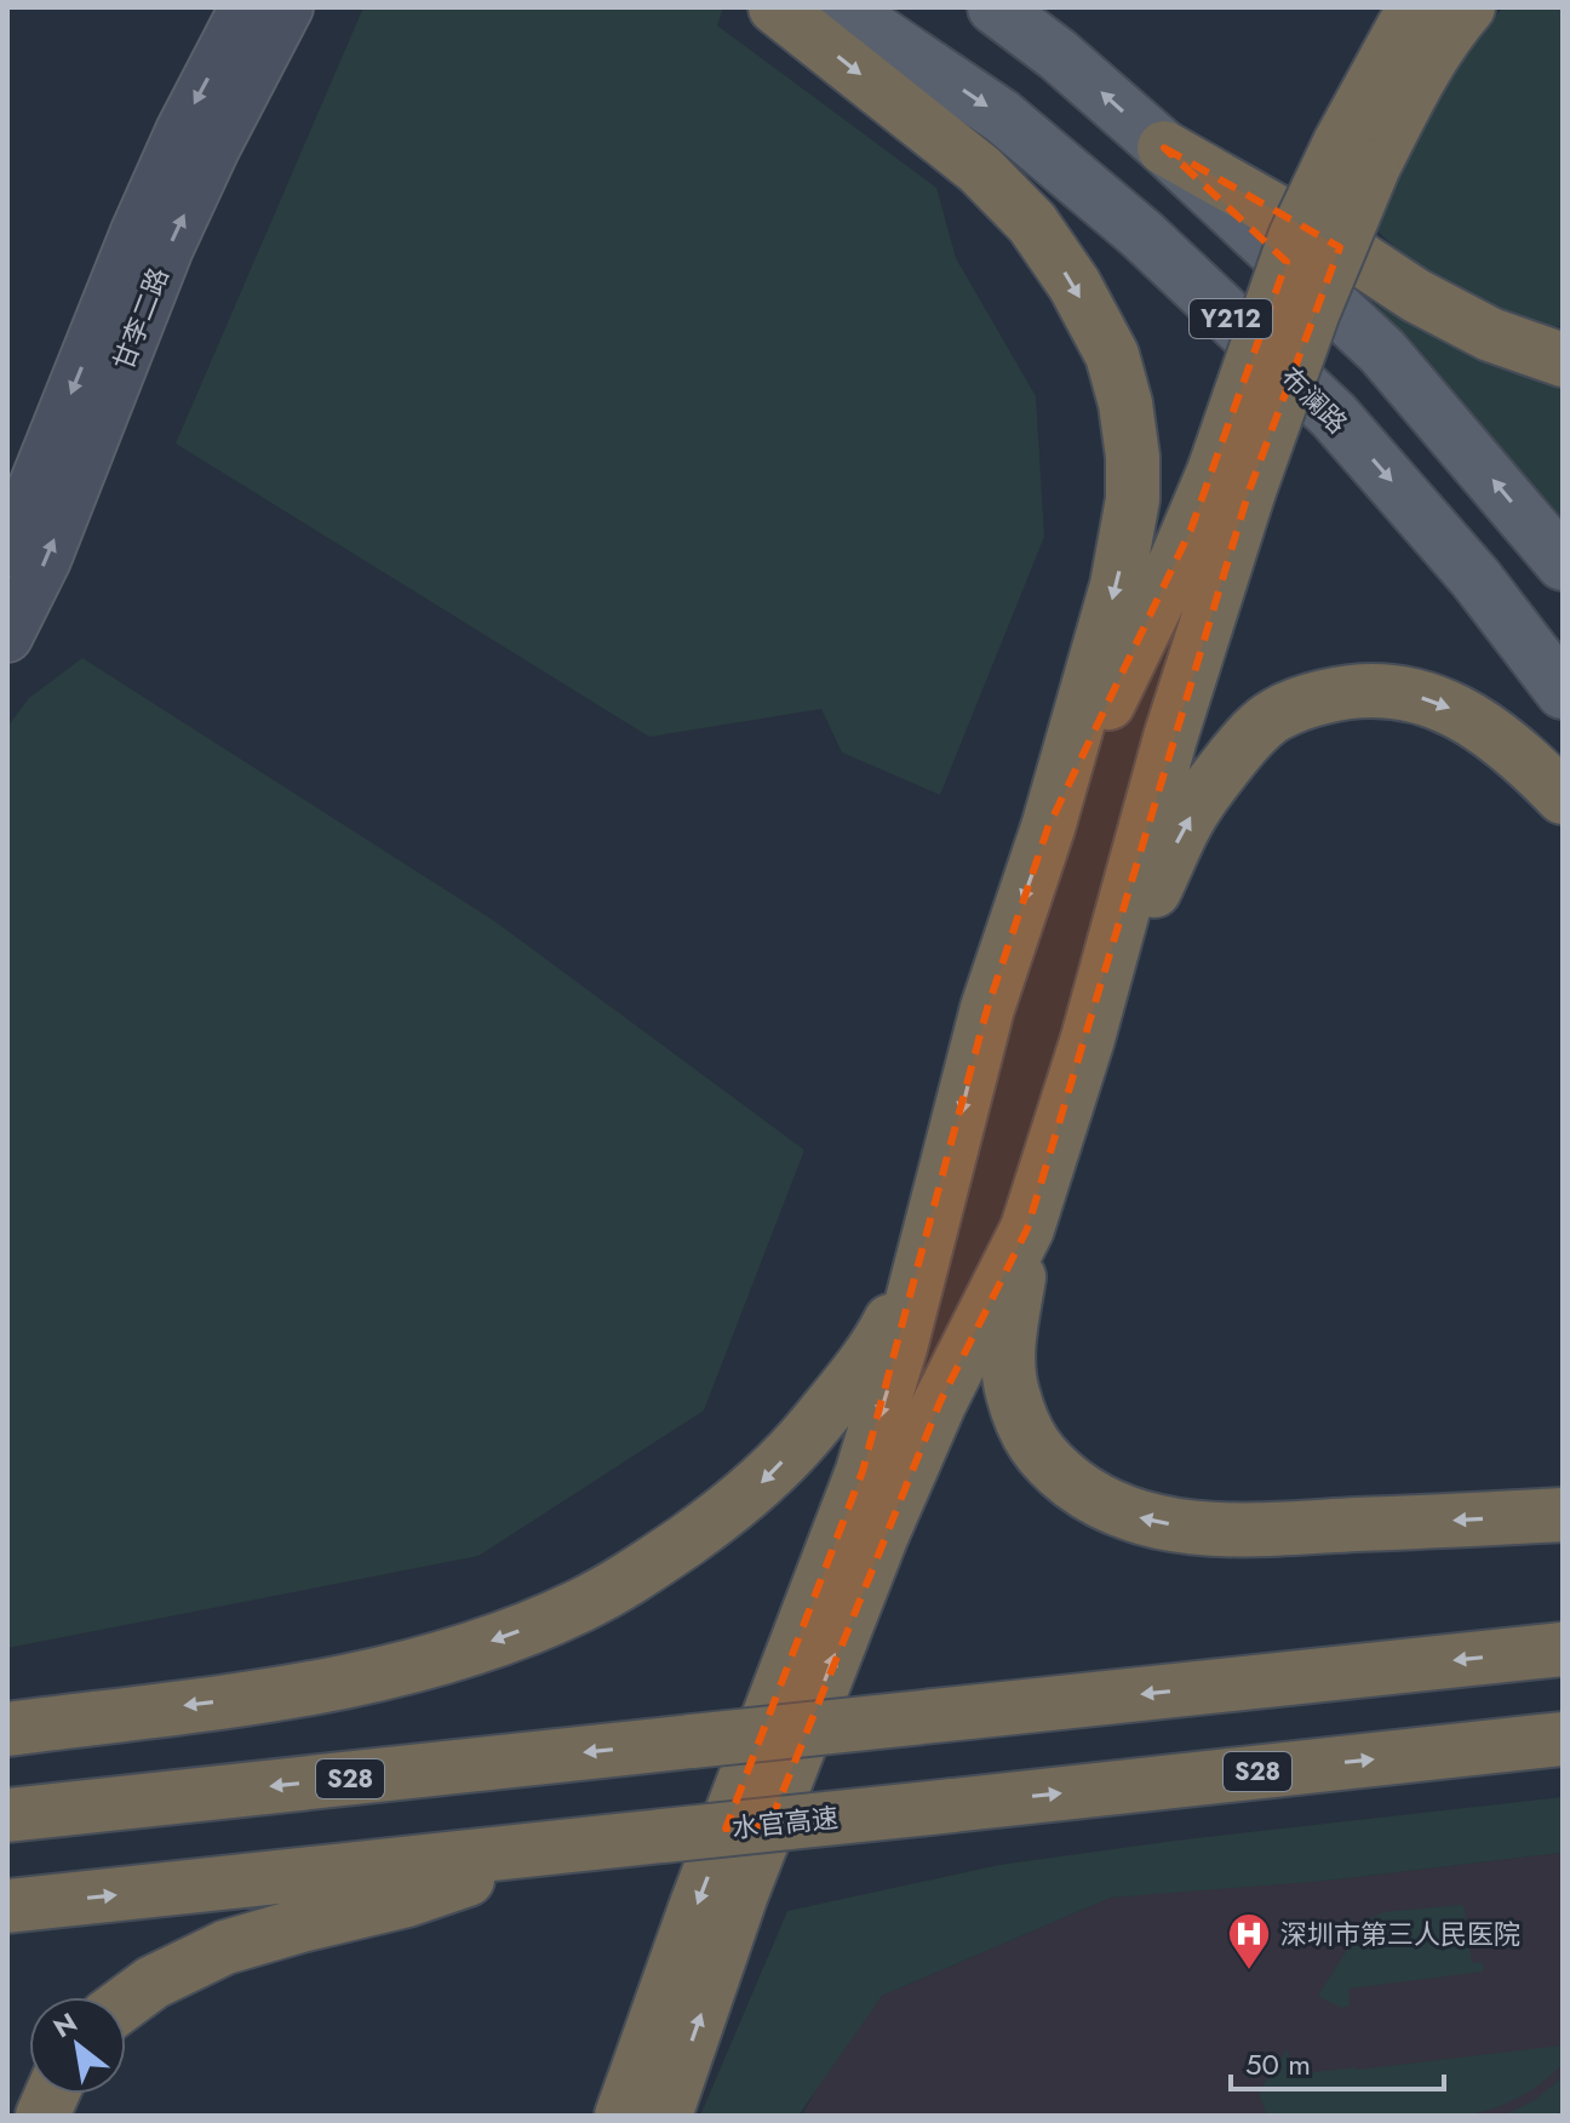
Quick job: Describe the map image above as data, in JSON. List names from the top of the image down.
{
  "streets": {
    "highway": ["S28", "水官高速"],
    "main road": ["甘李二路", "Y212", "布澜路"]
  },
  "places": {
    "hospital": ["深圳市第三人民医院"]
  },
  "scale_bar": "50 m",
  "north": "top left"
}
